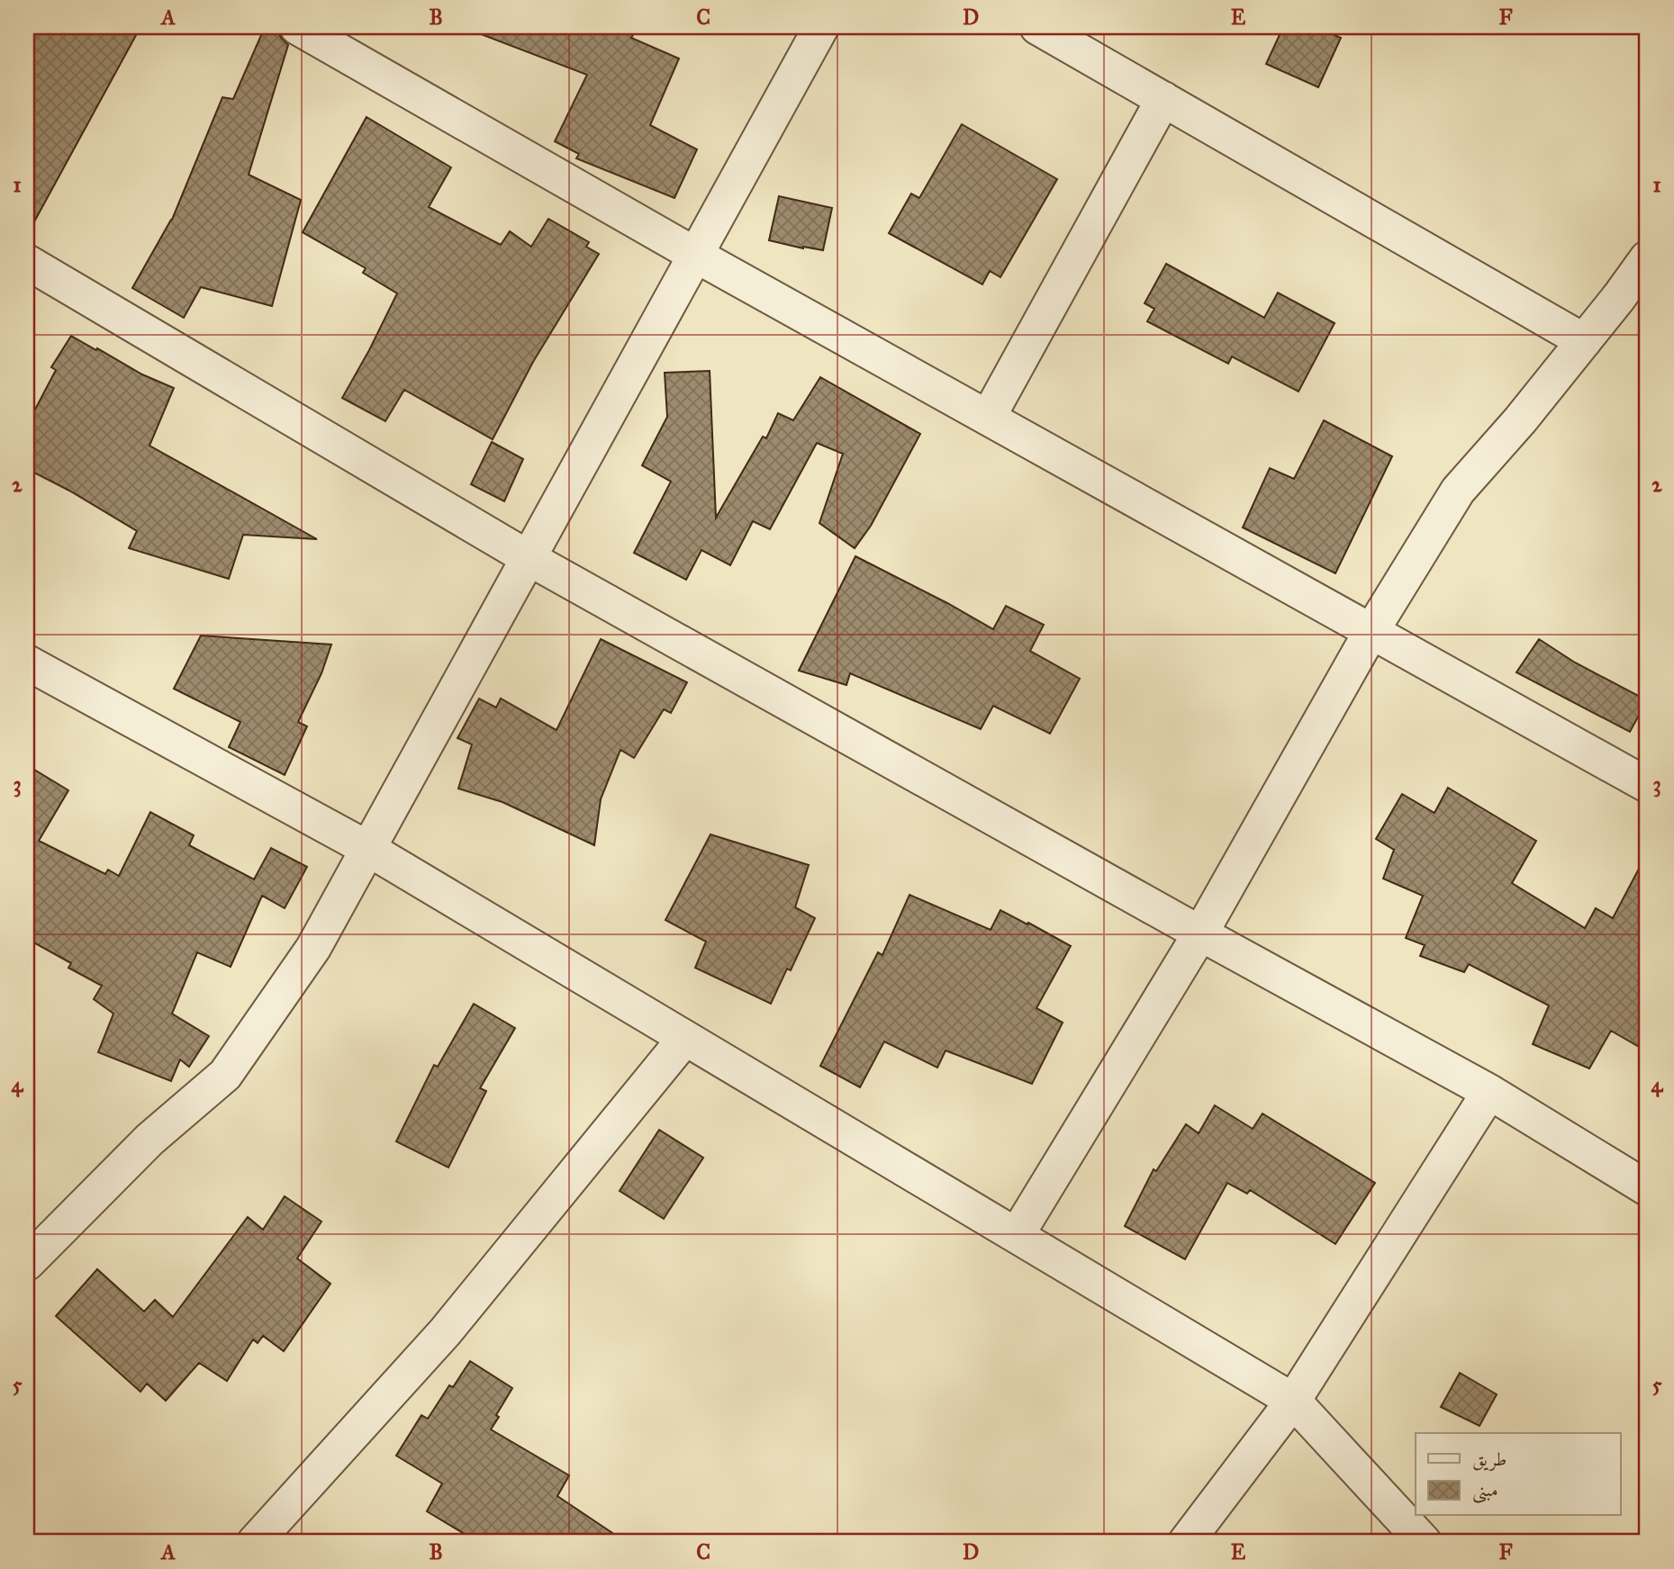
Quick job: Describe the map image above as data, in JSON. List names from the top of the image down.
{
  "legend": ["طريق", "مبنى"],
  "grid": {
    "columns": [
      "A",
      "B",
      "C",
      "D",
      "E",
      "F"
    ],
    "rows": [
      "1",
      "2",
      "3",
      "4",
      "5"
    ]
  }
}
